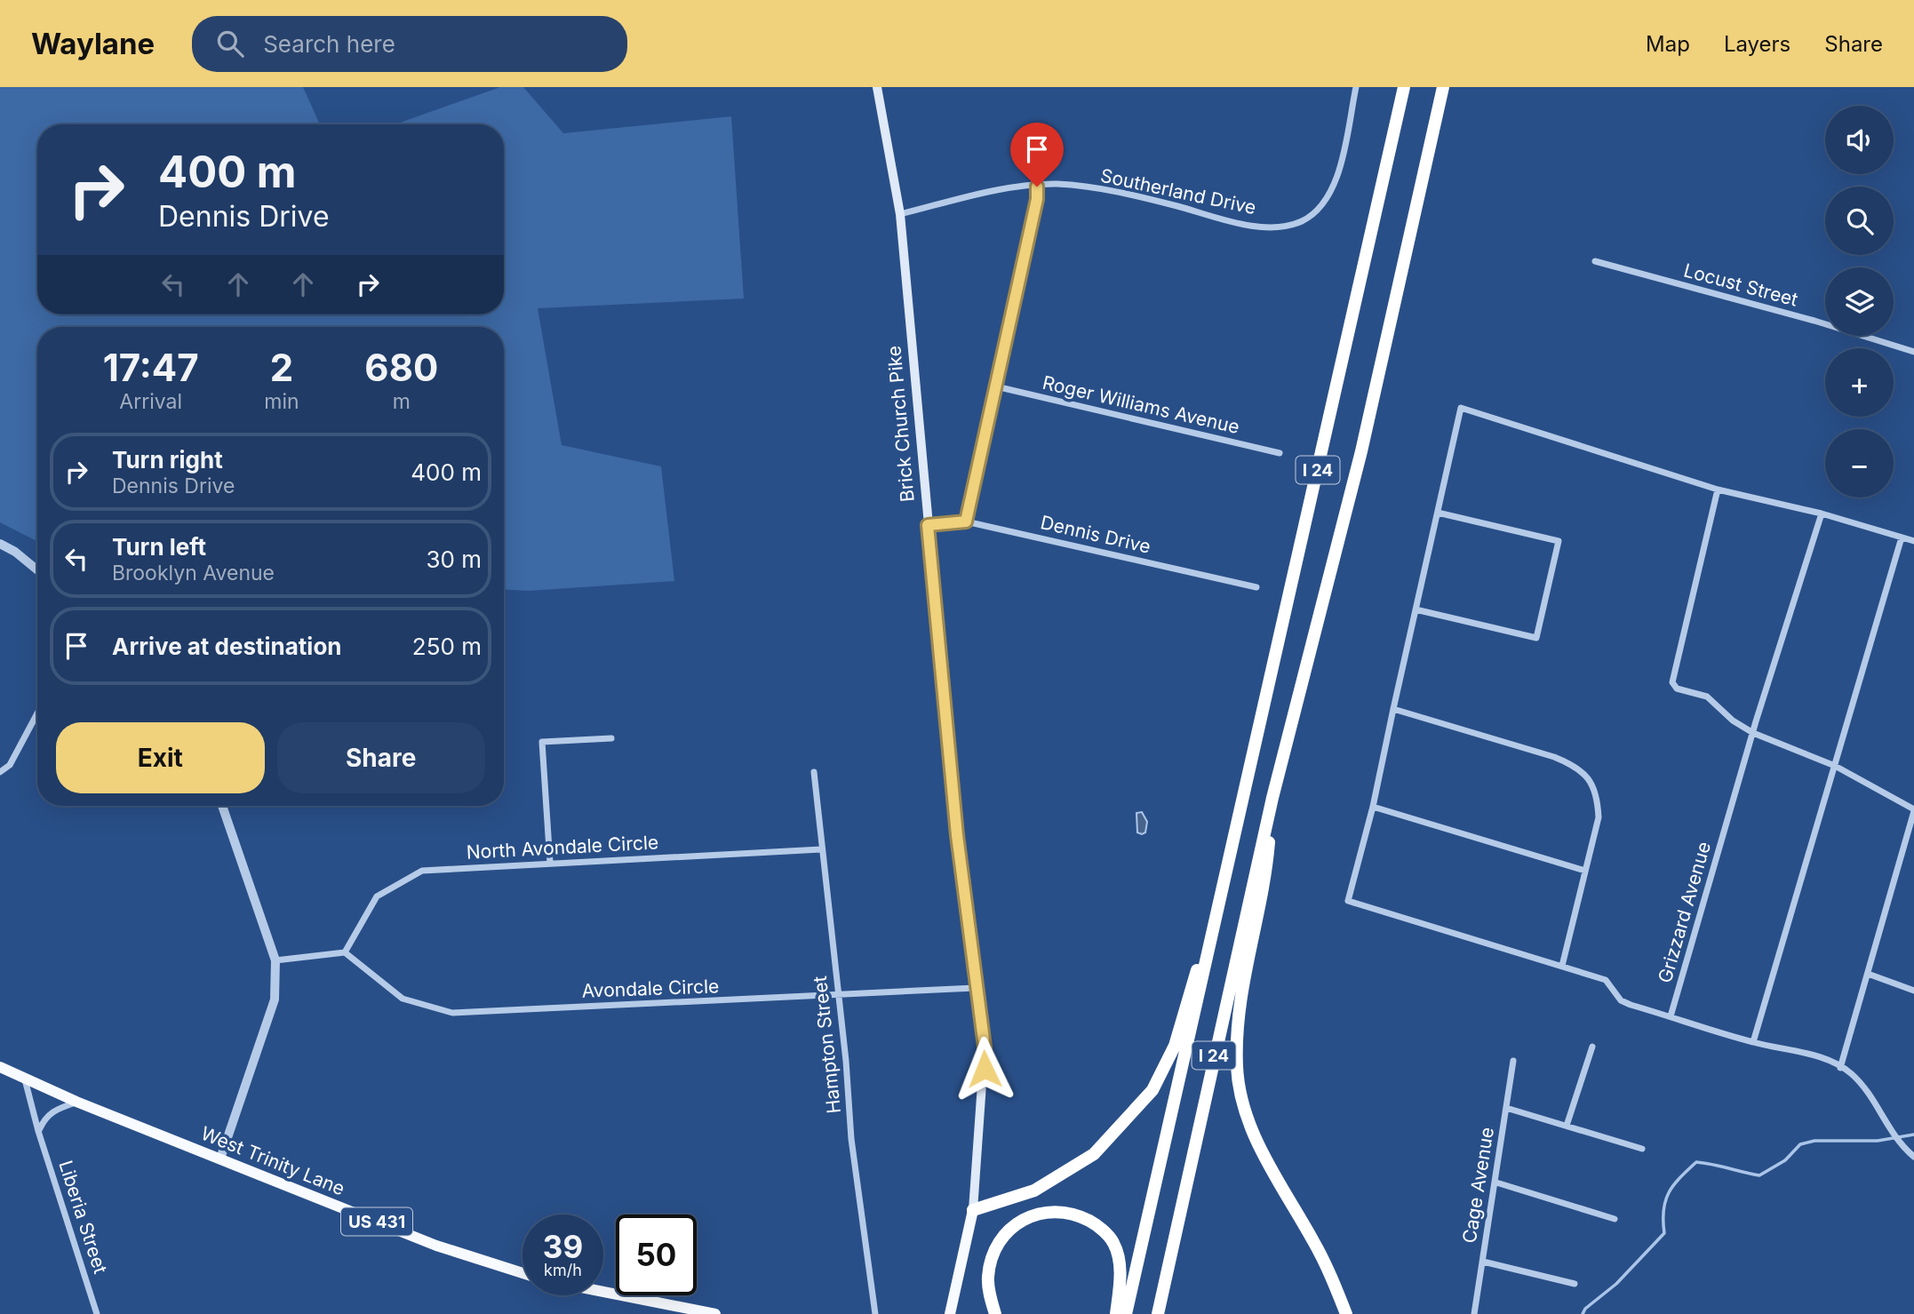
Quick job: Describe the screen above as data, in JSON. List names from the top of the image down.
{
  "streets": {
    "highway": ["I 24"],
    "main road": ["Brick Church Pike", "West Trinity Lane", "US 431"],
    "street": [
      "Southerland Drive",
      "Locust Street",
      "Roger Williams Avenue",
      "Dennis Drive",
      "North Avondale Circle",
      "Grizzard Avenue",
      "Avondale Circle",
      "Hampton Street",
      "Cage Avenue",
      "Liberia Street"
    ]
  },
  "crossings": [
    ["Southerland Drive", "Brick Church Pike"],
    ["Brick Church Pike", "Dennis Drive"],
    ["Brick Church Pike", "Avondale Circle"],
    ["North Avondale Circle", "Avondale Circle"],
    ["North Avondale Circle", "Hampton Street"],
    ["Avondale Circle", "Hampton Street"],
    ["West Trinity Lane", "Liberia Street"]
  ],
  "page": {
    "header": "Waylane",
    "search": "Search here",
    "nav": ["Map", "Layers", "Share"],
    "map_buttons": ["+", "−"],
    "turn": ["400 m", "Dennis Drive"],
    "eta": [
      "17:47",
      "Arrival",
      "2",
      "min",
      "680",
      "m"
    ],
    "list": [
      {
        "name": "Turn right",
        "note": "Dennis Drive",
        "value": "400 m"
      },
      {
        "name": "Turn left",
        "note": "Brooklyn Avenue",
        "value": "30 m"
      },
      {
        "name": "Arrive at destination",
        "value": "250 m"
      }
    ],
    "buttons": ["Exit", "Share"],
    "speed": "39 km/h",
    "limit": "50"
  }
}
